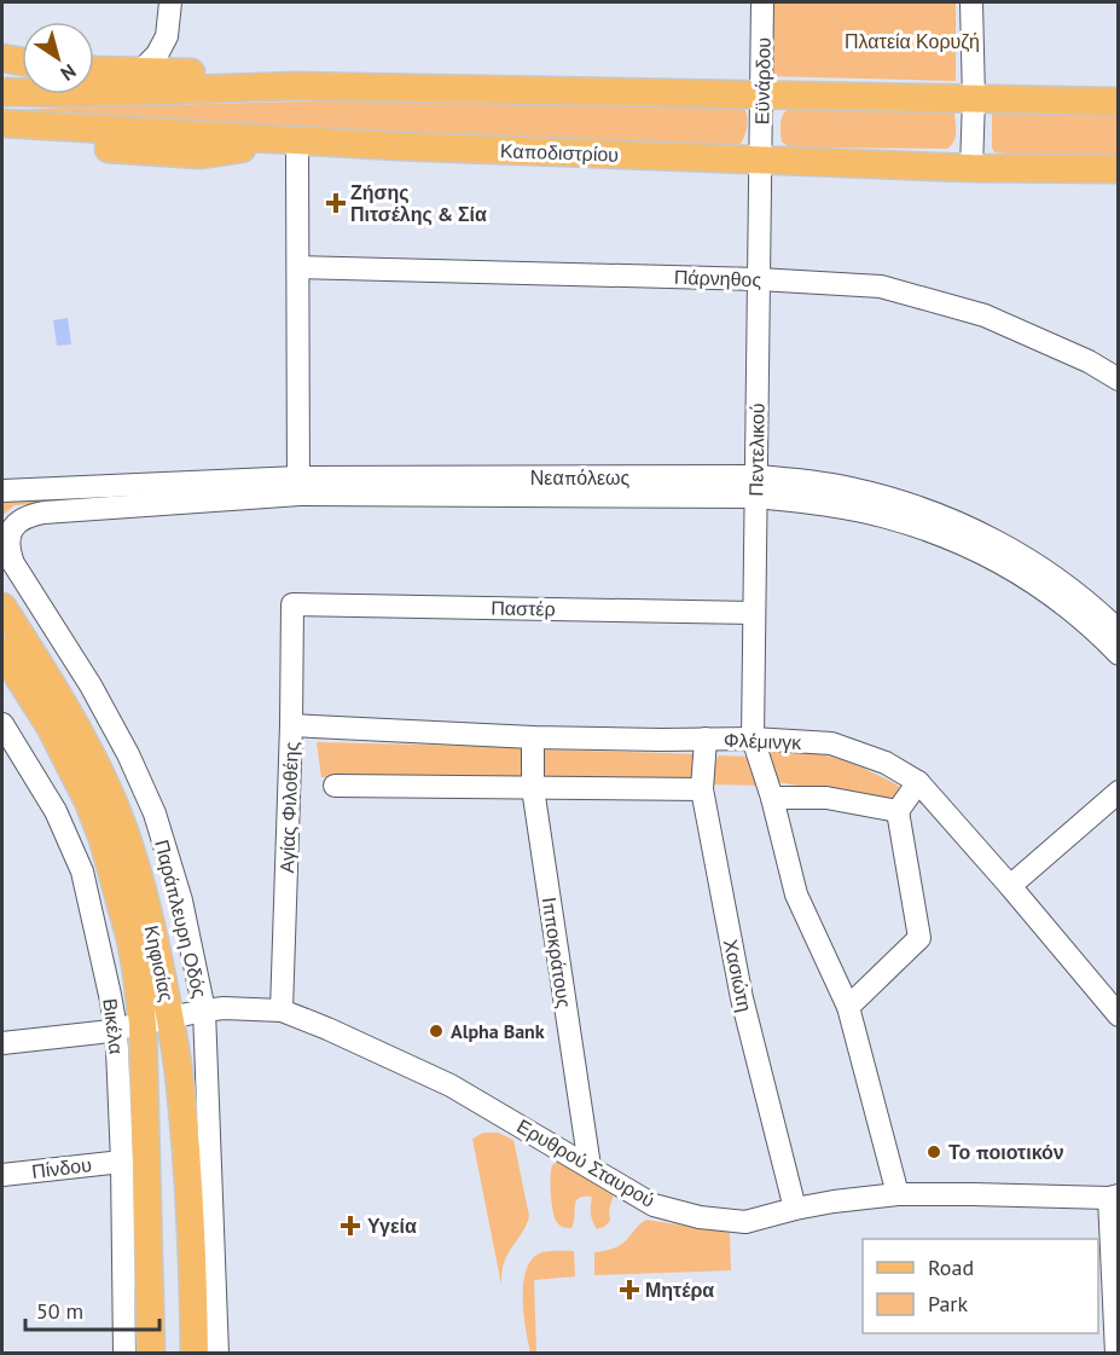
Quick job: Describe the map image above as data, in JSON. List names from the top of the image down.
{
  "streets": {
    "main road": ["Καποδιστρίου", "Κηφισίας"],
    "street": [
      "Εϋνάρδου",
      "Πάρνηθος",
      "Πεντελικού",
      "Νεαπόλεως",
      "Παστέρ",
      "Φλέμινγκ",
      "Αγίας Φιλοθέης",
      "Παράπλευρη Οδός",
      "Ιπποκράτους",
      "Χασιώτη",
      "Βικέλα",
      "Ερυθρού Σταυρού",
      "Πίνδου"
    ]
  },
  "crossings": [
    ["Εϋνάρδου", "Καποδιστρίου"],
    ["Εϋνάρδου", "Πεντελικού"],
    ["Καποδιστρίου", "Πεντελικού"],
    ["Πάρνηθος", "Πεντελικού"],
    ["Πεντελικού", "Νεαπόλεως"],
    ["Πεντελικού", "Παστέρ"],
    ["Πεντελικού", "Φλέμινγκ"],
    ["Πεντελικού", "Ερυθρού Σταυρού"],
    ["Νεαπόλεως", "Παράπλευρη Οδός"],
    ["Παστέρ", "Αγίας Φιλοθέης"],
    ["Φλέμινγκ", "Αγίας Φιλοθέης"],
    ["Φλέμινγκ", "Ιπποκράτους"],
    ["Φλέμινγκ", "Χασιώτη"],
    ["Αγίας Φιλοθέης", "Ερυθρού Σταυρού"],
    ["Παράπλευρη Οδός", "Ερυθρού Σταυρού"],
    ["Ιπποκράτους", "Ερυθρού Σταυρού"],
    ["Κηφισίας", "Βικέλα"],
    ["Κηφισίας", "Ερυθρού Σταυρού"],
    ["Χασιώτη", "Ερυθρού Σταυρού"],
    ["Βικέλα", "Ερυθρού Σταυρού"],
    ["Βικέλα", "Πίνδου"]
  ],
  "parks": ["Πλατεία Κορυζή"],
  "places": {
    "health": ["Ζήσης Πιτσέλης & Σία", "Υγεία", "Μητέρα"],
    "other": ["Alpha Bank", "Το ποιοτικόν"]
  },
  "legend": ["Road", "Park"],
  "scale_bar": "50 m",
  "north": "bottom right"
}
